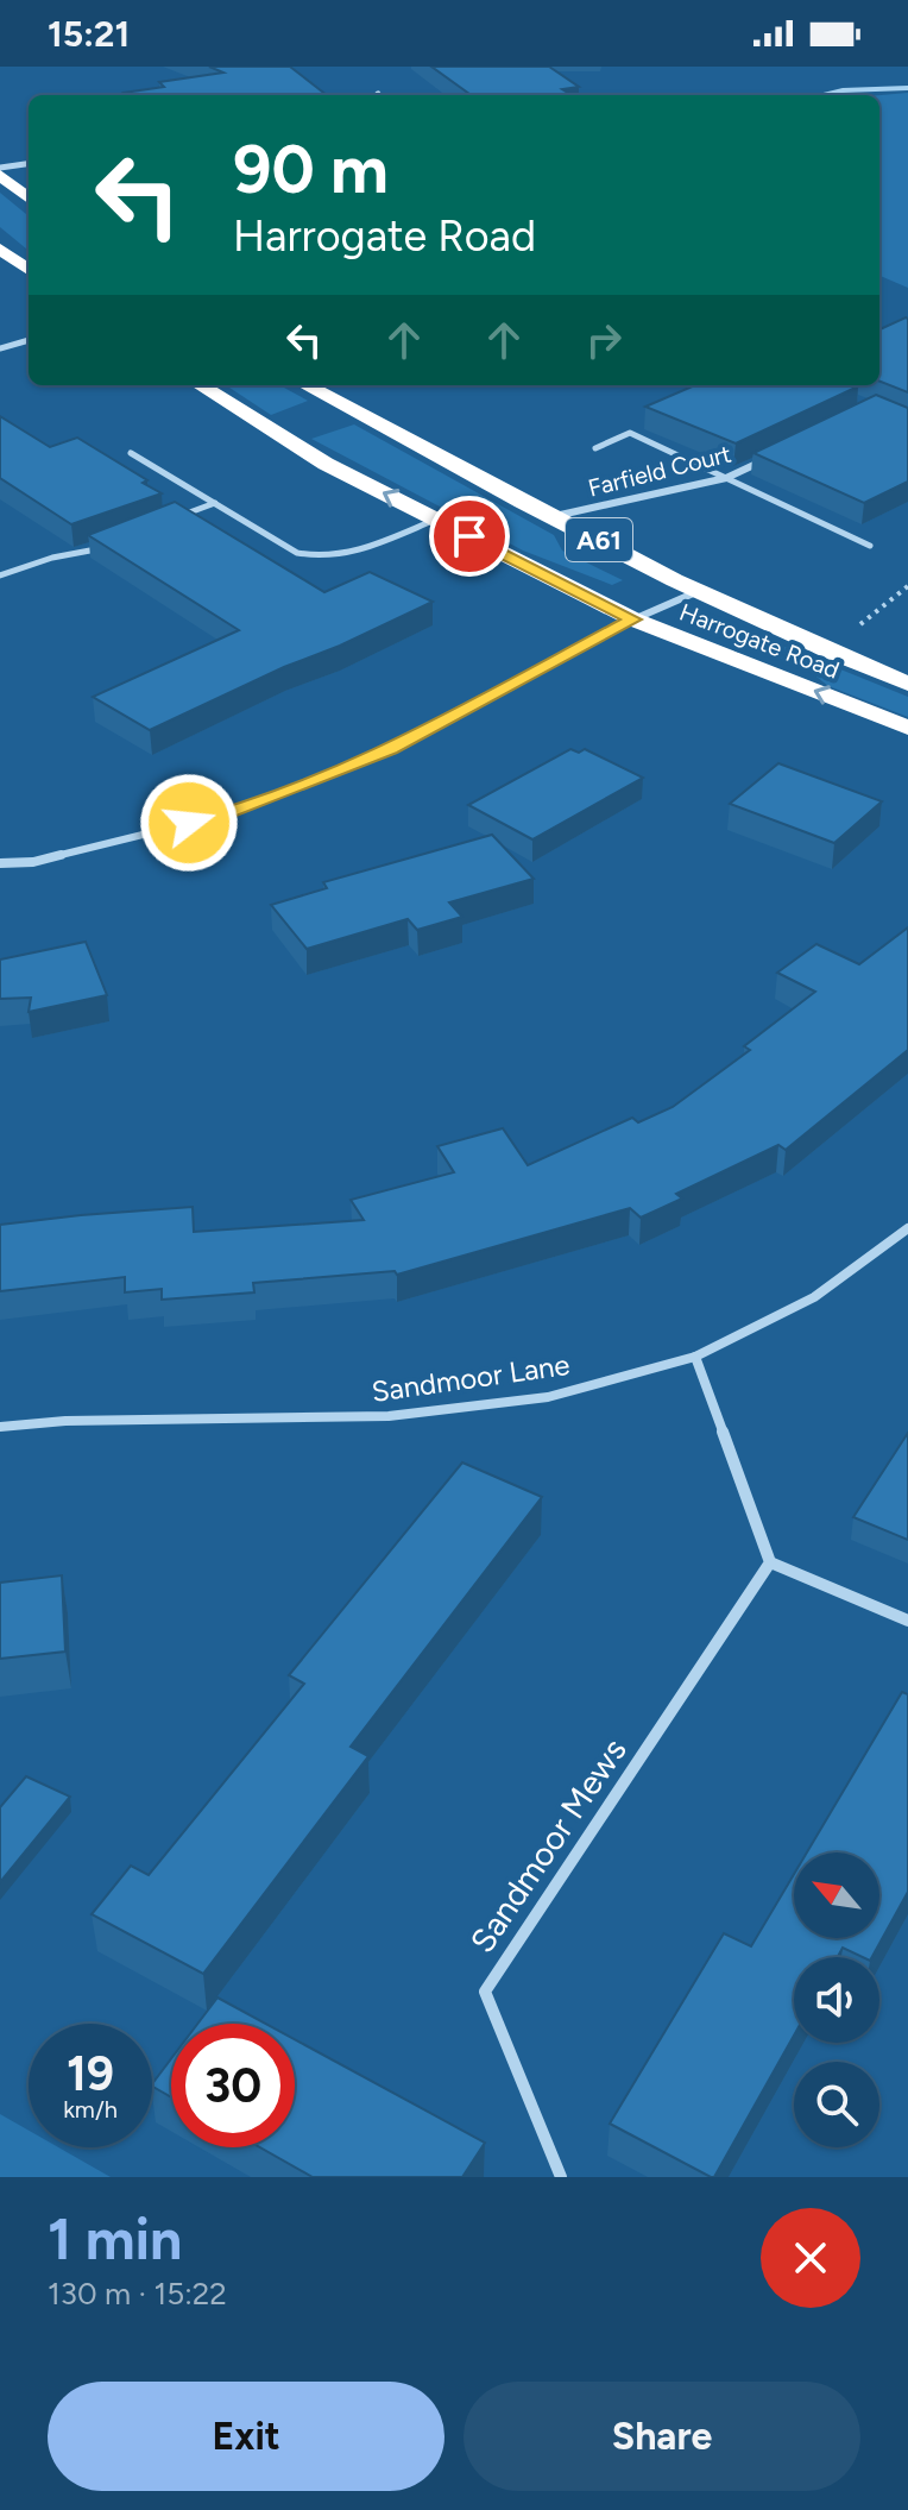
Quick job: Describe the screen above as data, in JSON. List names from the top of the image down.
{
  "streets": {
    "highway": ["A61", "Harrogate Road"],
    "street": ["Farfield Court", "Sandmoor Lane", "Sandmoor Mews"]
  },
  "crossings": [
    ["Farfield Court", "Harrogate Road"]
  ],
  "north": "top left",
  "page": {
    "status": "15:21",
    "turn": ["90 m", "Harrogate Road"],
    "speed": "19 km/h",
    "limit": "30",
    "heading": ["1 min", "130 m · 15:22"],
    "buttons": ["Exit", "Share"]
  }
}
